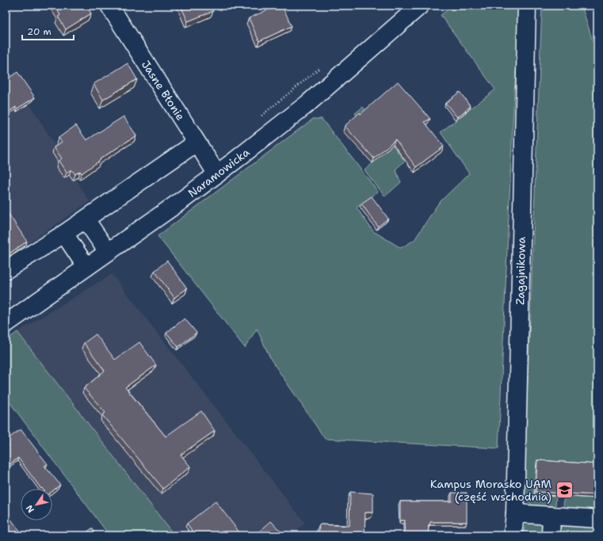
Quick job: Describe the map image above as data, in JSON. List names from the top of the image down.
{
  "streets": {
    "street": ["Jasne Błonie", "Naramowicka", "Zagajnikowa"]
  },
  "crossings": [
    ["Jasne Błonie", "Naramowicka"]
  ],
  "places": {
    "school or university": ["Kampus Morasko UAM (część wschodnia)"]
  },
  "scale_bar": "20 m",
  "north": "bottom left"
}
